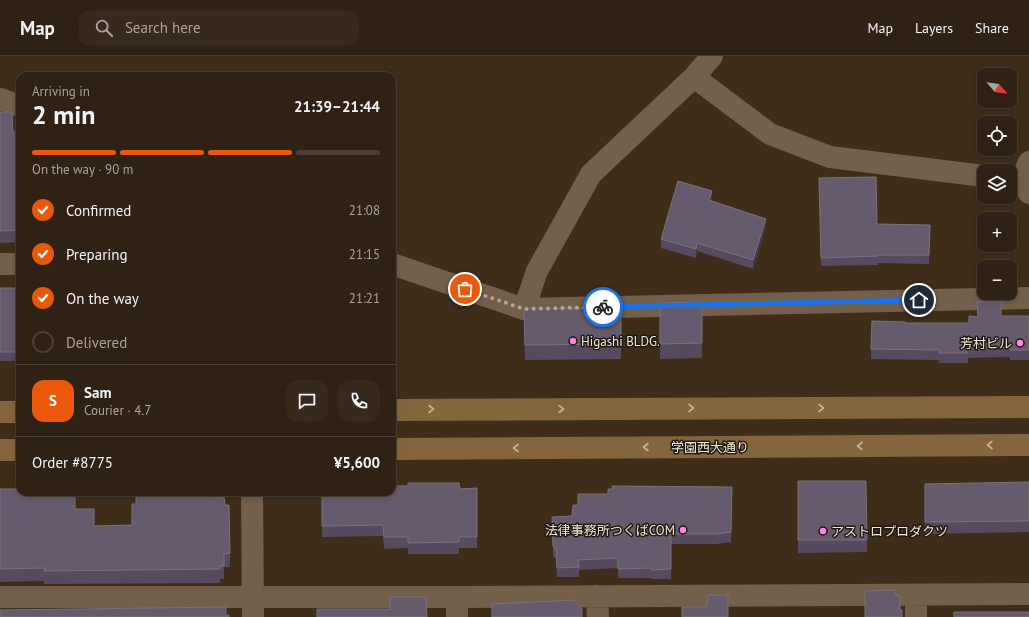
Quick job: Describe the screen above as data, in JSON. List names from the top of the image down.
{
  "streets": {
    "main road": ["学園西大通り"]
  },
  "places": [
    "Higashi BLDG.",
    "芳村ビル",
    "法律事務所つくばCOM",
    "アストロプロダクツ"
  ],
  "north": "bottom right",
  "page": {
    "header": "Map",
    "search": "Search here",
    "nav": ["Map", "Layers", "Share"],
    "map_buttons": ["+", "−"],
    "heading": ["2 min", "Arriving in", "21:39–21:44"],
    "panel": [
      "Sam",
      "Courier · 4.7",
      "Order #8775",
      "¥5,600"
    ],
    "bar": "On the way · 90 m",
    "list": [
      ["Confirmed", "21:08"],
      ["Preparing", "21:15"],
      ["On the way", "21:21"],
      "Delivered"
    ],
    "round": "S"
  }
}
